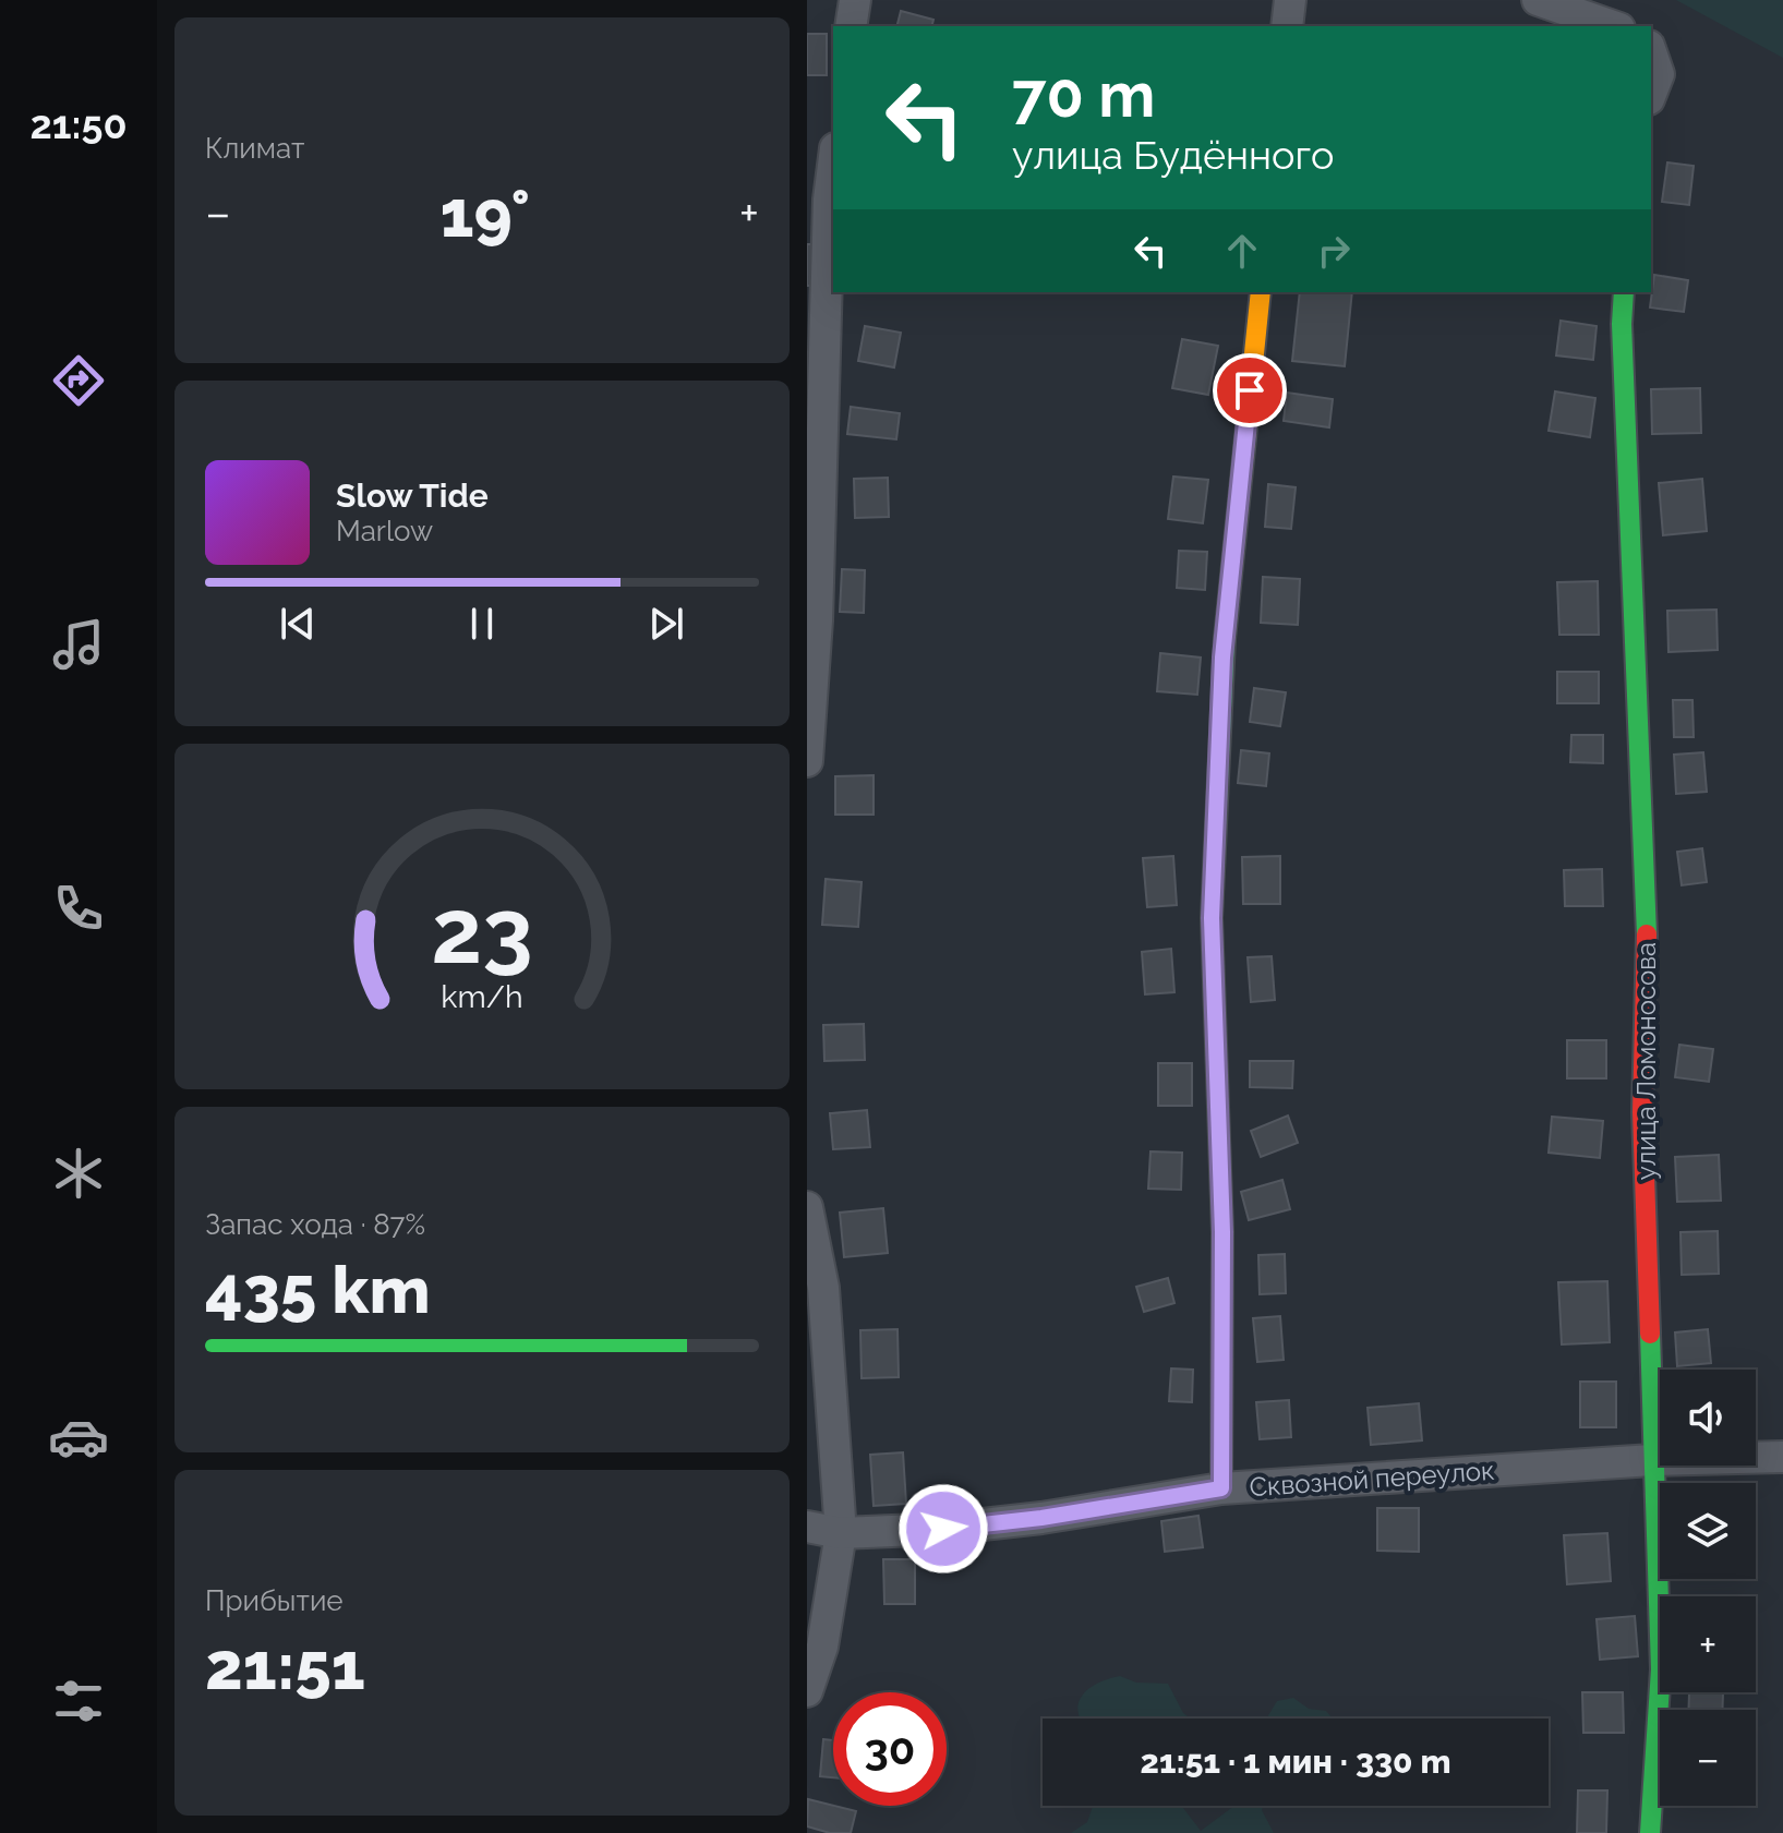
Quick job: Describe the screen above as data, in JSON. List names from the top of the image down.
{
  "streets": {
    "street": ["улица Ломоносова", "Сквозной переулок"]
  },
  "crossings": [
    ["улица Ломоносова", "Сквозной переулок"]
  ],
  "page": {
    "tabs": "21:50",
    "tile": [
      "Климат",
      ["Запас хода · 87%", "435 km"],
      ["Прибытие", "21:51"]
    ],
    "turn": ["70 m", "улица Будённого"],
    "heat": ["−", "19°", "+"],
    "song": ["Slow Tide", "Marlow"],
    "map_buttons": ["+", "−"],
    "limit": "30",
    "trip": "21:51 · 1 мин · 330 m",
    "gauge": ["23", "km/h"]
  }
}
